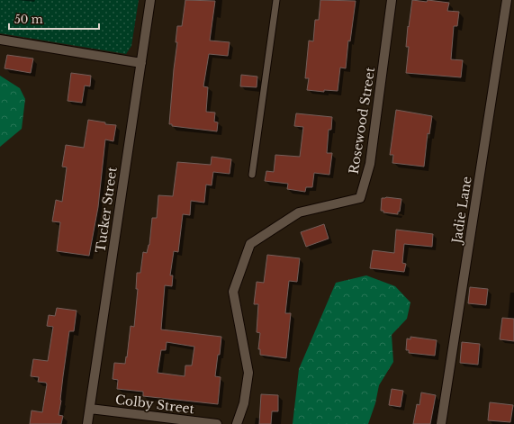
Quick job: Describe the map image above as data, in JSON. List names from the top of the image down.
{
  "streets": {
    "street": [
      "Rosewood Street",
      "Tucker Street",
      "Jadie Lane",
      "Colby Street"
    ]
  },
  "crossings": [
    ["Tucker Street", "Colby Street"]
  ],
  "scale_bar": "50 m"
}
